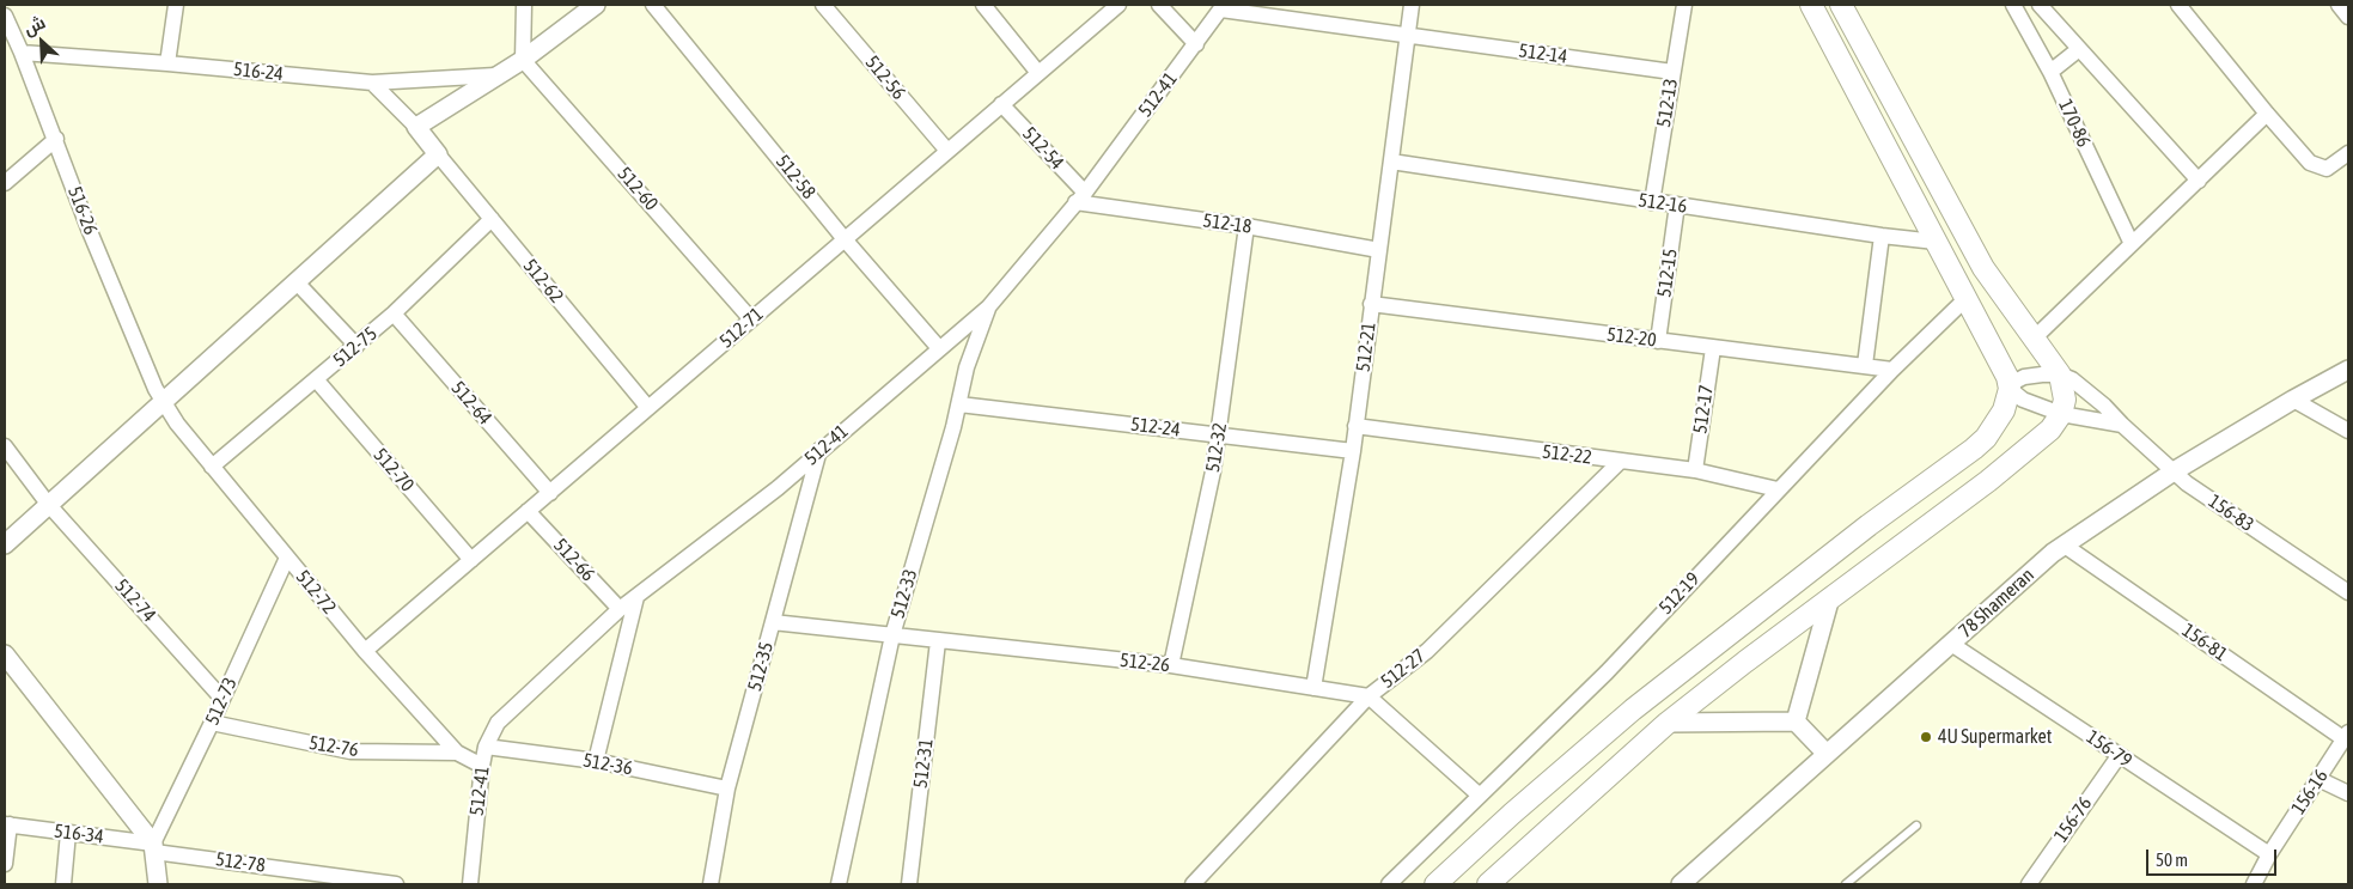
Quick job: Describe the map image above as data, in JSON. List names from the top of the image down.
{
  "streets": {
    "street": [
      "512-14",
      "516-24",
      "512-56",
      "512-41",
      "512-13",
      "170-86",
      "512-54",
      "512-58",
      "512-60",
      "512-16",
      "516-26",
      "512-18",
      "512-15",
      "512-62",
      "512-71",
      "512-20",
      "512-75",
      "512-21",
      "512-64",
      "512-17",
      "512-24",
      "512-32",
      "512-22",
      "512-70",
      "156-83",
      "512-66",
      "512-72",
      "512-33",
      "512-19",
      "512-74",
      "78 Shameran",
      "156-81",
      "512-26",
      "512-35",
      "512-27",
      "512-73",
      "512-76",
      "156-79",
      "512-31",
      "512-36",
      "156-16",
      "156-76",
      "516-34",
      "512-78"
    ]
  },
  "crossings": [
    ["512-14", "512-41"],
    ["512-14", "512-13"],
    ["512-14", "512-21"],
    ["516-24", "516-26"],
    ["512-56", "512-71"],
    ["512-41", "512-54"],
    ["512-41", "512-58"],
    ["512-41", "512-18"],
    ["512-41", "512-66"],
    ["512-41", "512-72"],
    ["512-41", "512-33"],
    ["512-41", "512-35"],
    ["512-41", "512-36"],
    ["512-13", "512-16"],
    ["512-54", "512-18"],
    ["512-54", "512-71"],
    ["512-58", "512-71"],
    ["512-60", "512-71"],
    ["512-16", "512-15"],
    ["512-16", "512-21"],
    ["516-26", "512-72"],
    ["512-18", "512-21"],
    ["512-18", "512-32"],
    ["512-15", "512-20"],
    ["512-62", "512-71"],
    ["512-62", "512-75"],
    ["512-71", "512-64"],
    ["512-71", "512-70"],
    ["512-71", "512-66"],
    ["512-71", "512-72"],
    ["512-20", "512-21"],
    ["512-20", "512-17"],
    ["512-20", "512-19"],
    ["512-75", "512-64"],
    ["512-75", "512-70"],
    ["512-75", "512-72"],
    ["512-21", "512-24"],
    ["512-21", "512-22"],
    ["512-21", "512-26"],
    ["512-17", "512-22"],
    ["512-24", "512-32"],
    ["512-24", "512-33"],
    ["512-32", "512-26"],
    ["512-22", "512-19"],
    ["512-22", "512-27"],
    ["156-83", "78 Shameran"],
    ["512-72", "512-73"],
    ["512-72", "512-76"],
    ["512-33", "512-26"],
    ["512-74", "512-73"],
    ["78 Shameran", "156-81"],
    ["78 Shameran", "156-79"],
    ["156-81", "156-16"],
    ["512-26", "512-35"],
    ["512-26", "512-27"],
    ["512-26", "512-31"],
    ["512-35", "512-36"],
    ["512-73", "512-76"],
    ["512-73", "516-34"],
    ["512-73", "512-78"],
    ["156-79", "156-16"],
    ["156-79", "156-76"],
    ["516-34", "512-78"]
  ],
  "places": ["4U Supermarket"],
  "scale_bar": "50 m",
  "north": "top left"
}
